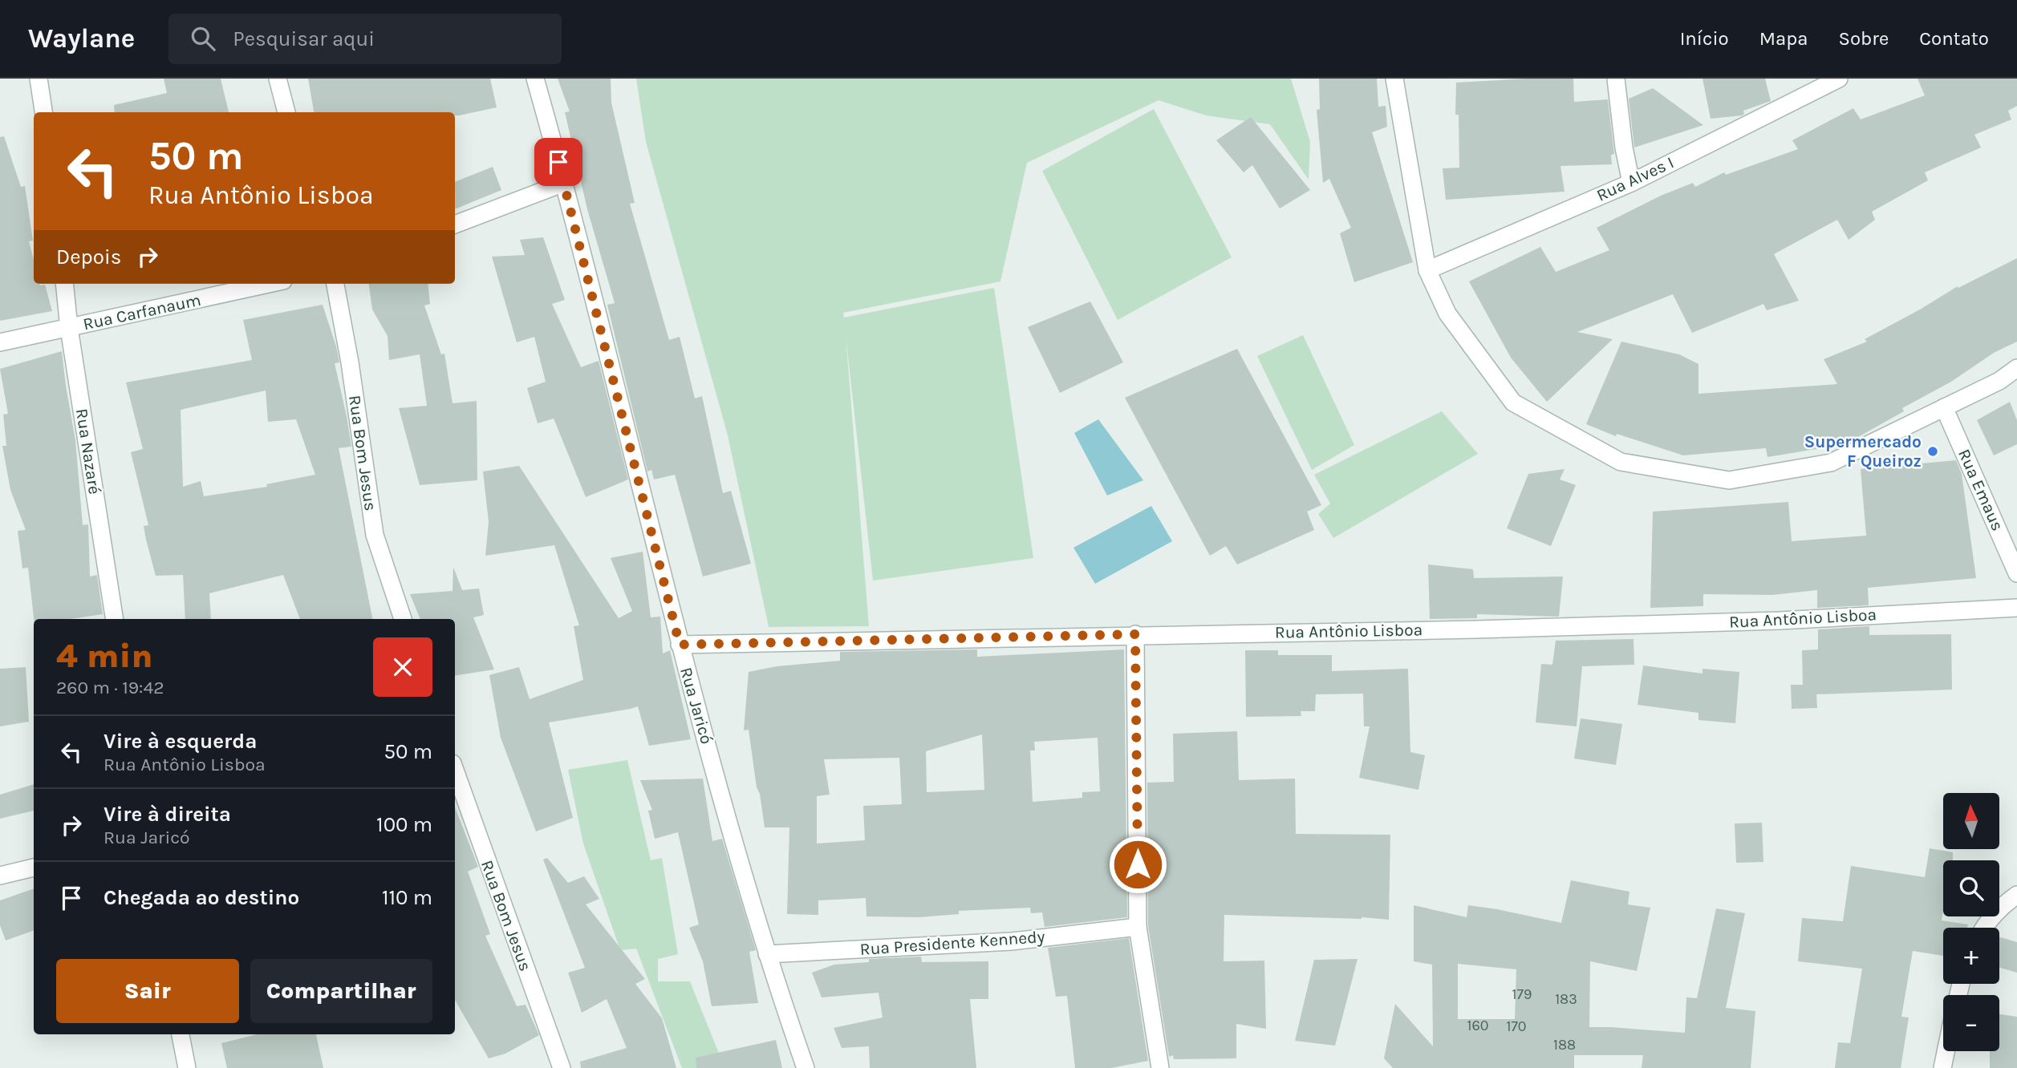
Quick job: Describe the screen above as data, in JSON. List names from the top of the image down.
{
  "streets": {
    "street": [
      "Rua Alves I",
      "Rua Carfanaum",
      "Rua Nazaré",
      "Rua Bom Jesus",
      "Rua Emaus",
      "Rua Antônio Lisboa",
      "Rua Jaricó",
      "Rua Presidente Kennedy"
    ]
  },
  "crossings": [
    ["Rua Carfanaum", "Rua Nazaré"],
    ["Rua Antônio Lisboa", "Rua Jaricó"],
    ["Rua Jaricó", "Rua Presidente Kennedy"]
  ],
  "places": ["Supermercado F Queiroz"],
  "house_numbers": [
    "179",
    "183",
    "160",
    "170",
    "188"
  ],
  "north": "top",
  "page": {
    "header": "Waylane",
    "search": "Pesquisar aqui",
    "nav": [
      "Início",
      "Mapa",
      "Sobre",
      "Contato"
    ],
    "turn": ["50 m", "Rua Antônio Lisboa"],
    "then": "Depois",
    "heading": ["4 min", "260 m · 19:42"],
    "list": [
      {
        "name": "Vire à esquerda",
        "note": "Rua Antônio Lisboa",
        "value": "50 m"
      },
      {
        "name": "Vire à direita",
        "note": "Rua Jaricó",
        "value": "100 m"
      },
      {
        "name": "Chegada ao destino",
        "value": "110 m"
      }
    ],
    "map_buttons": ["+", "−"],
    "buttons": ["Sair", "Compartilhar"]
  }
}
